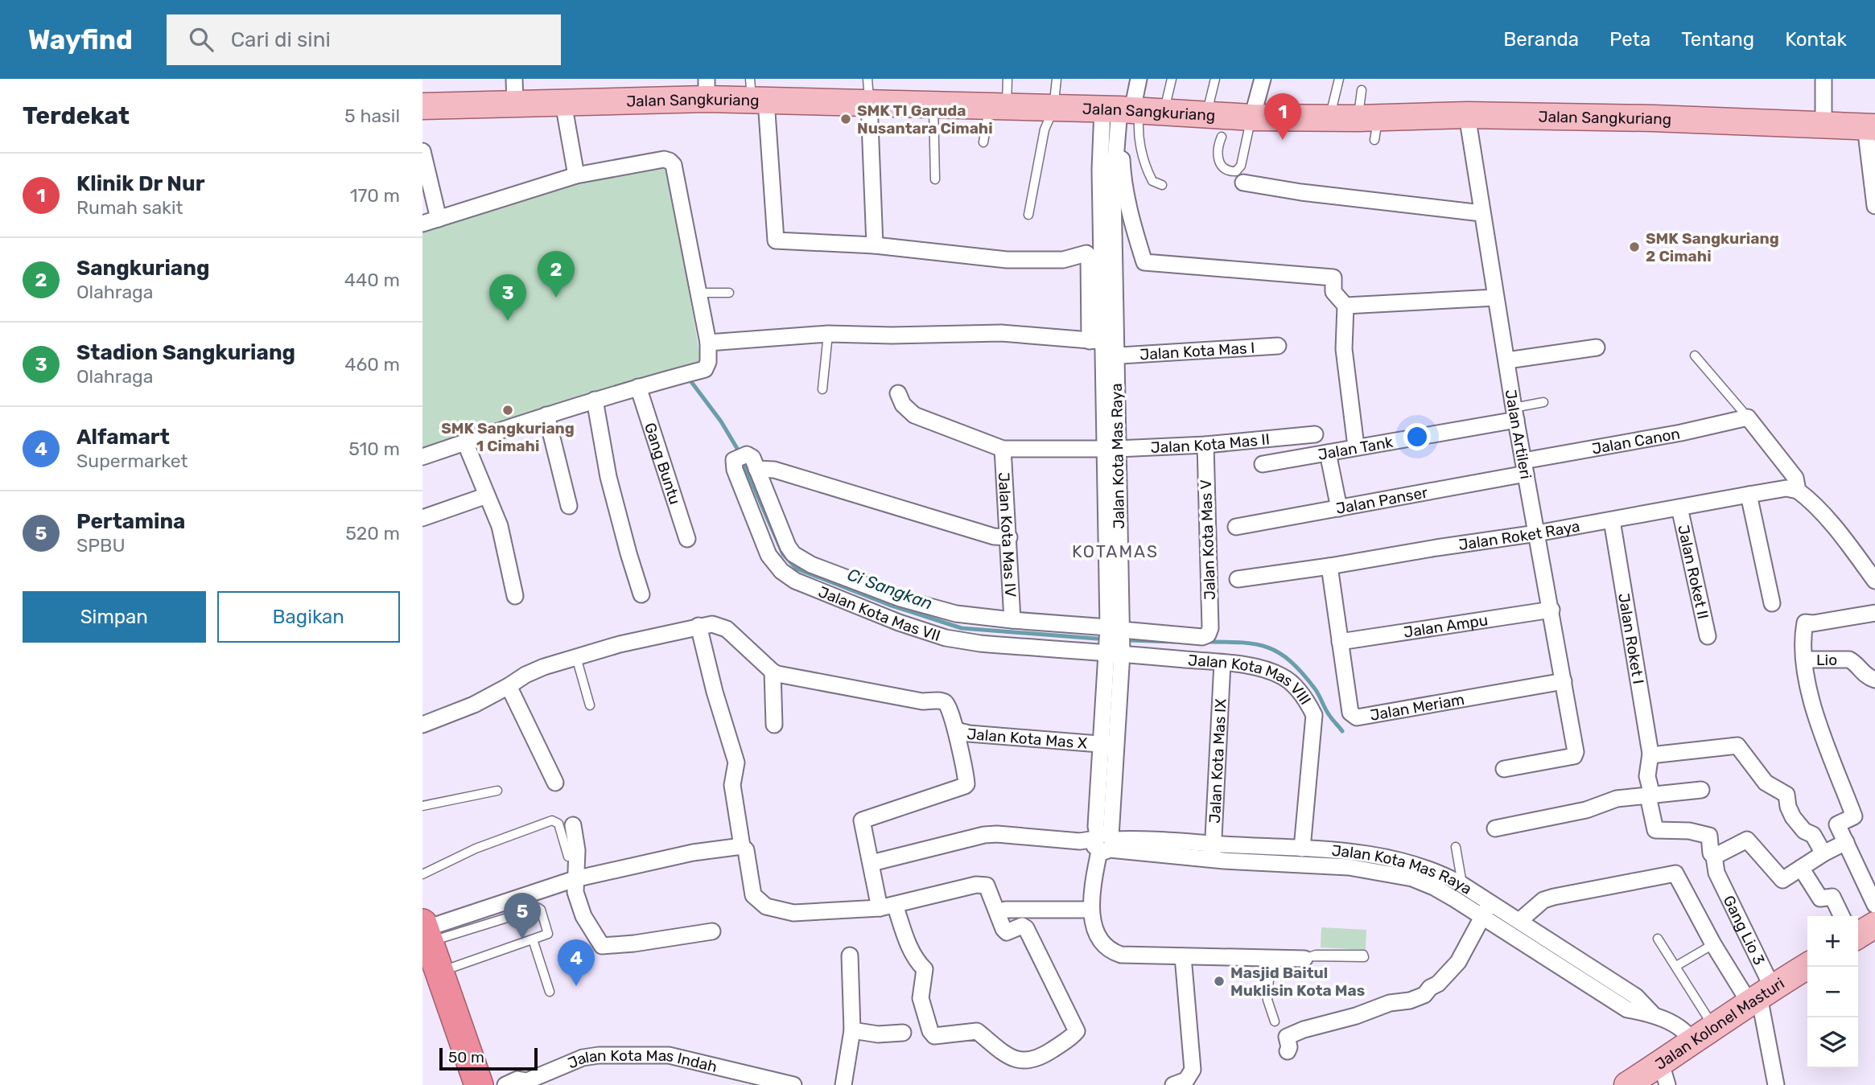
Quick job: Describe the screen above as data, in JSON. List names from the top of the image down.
{
  "streets": {
    "main road": ["Jalan Sangkuriang", "Jalan Kolonel Masturi"],
    "street": [
      "Jalan Kota Mas I",
      "Jalan Artileri",
      "Jalan Canon",
      "Jalan Kota Mas II",
      "Jalan Tank",
      "Jalan Kota Mas Raya",
      "Gang Buntu",
      "Jalan Panser",
      "Jalan Kota Mas IV",
      "Jalan Roket Raya",
      "Jalan Kota Mas V",
      "Jalan Roket II",
      "Jalan Kota Mas VII",
      "Jalan Ampu",
      "Jalan Roket I",
      "Lio",
      "Jalan Kota Mas VIII",
      "Jalan Meriam",
      "Jalan Kota Mas X",
      "Jalan Kota Mas IX",
      "Gang Lio 3",
      "Jalan Kota Mas Indah"
    ]
  },
  "crossings": [
    ["Jalan Sangkuriang", "Jalan Artileri"],
    ["Jalan Sangkuriang", "Jalan Kota Mas Raya"],
    ["Jalan Kota Mas I", "Jalan Kota Mas Raya"],
    ["Jalan Artileri", "Jalan Canon"],
    ["Jalan Artileri", "Jalan Tank"],
    ["Jalan Artileri", "Jalan Panser"],
    ["Jalan Artileri", "Jalan Roket Raya"],
    ["Jalan Artileri", "Jalan Ampu"],
    ["Jalan Artileri", "Jalan Meriam"],
    ["Jalan Canon", "Jalan Panser"],
    ["Jalan Kota Mas II", "Jalan Kota Mas Raya"],
    ["Jalan Kota Mas II", "Jalan Kota Mas IV"],
    ["Jalan Kota Mas II", "Jalan Kota Mas V"],
    ["Jalan Kota Mas Raya", "Jalan Kota Mas V"],
    ["Jalan Kota Mas Raya", "Jalan Kota Mas VII"],
    ["Jalan Kota Mas Raya", "Jalan Kota Mas VIII"],
    ["Jalan Kota Mas Raya", "Jalan Kota Mas X"],
    ["Jalan Kota Mas Raya", "Jalan Kota Mas IX"],
    ["Jalan Kota Mas Raya", "Jalan Kolonel Masturi"],
    ["Jalan Roket Raya", "Jalan Roket II"],
    ["Jalan Roket Raya", "Jalan Roket I"],
    ["Jalan Roket Raya", "Jalan Meriam"],
    ["Jalan Kota Mas VII", "Jalan Kota Mas VIII"],
    ["Jalan Ampu", "Jalan Meriam"],
    ["Jalan Roket I", "Gang Lio 3"],
    ["Jalan Kota Mas VIII", "Jalan Kota Mas IX"],
    ["Gang Lio 3", "Jalan Kolonel Masturi"]
  ],
  "districts": ["KOTAMAS"],
  "water": ["Ci Sangkan"],
  "places": [
    "SMK TI Garuda Nusantara Cimahi",
    "SMK Sangkuriang 2 Cimahi",
    "SMK Sangkuriang 1 Cimahi",
    "Masjid Baitul Muklisin Kota Mas"
  ],
  "scale_bar": "50 m",
  "page": {
    "header": "Wayfind",
    "search": "Cari di sini",
    "nav": [
      "Beranda",
      "Peta",
      "Tentang",
      "Kontak"
    ],
    "heading": ["Terdekat", "5 hasil"],
    "pins": [
      "1",
      "2",
      "3",
      "5",
      "4"
    ],
    "list": [
      {
        "mark": "1",
        "name": "Klinik Dr Nur",
        "note": "Rumah sakit",
        "value": "170 m"
      },
      {
        "mark": "2",
        "name": "Sangkuriang",
        "note": "Olahraga",
        "value": "440 m"
      },
      {
        "mark": "3",
        "name": "Stadion Sangkuriang",
        "note": "Olahraga",
        "value": "460 m"
      },
      {
        "mark": "4",
        "name": "Alfamart",
        "note": "Supermarket",
        "value": "510 m"
      },
      {
        "mark": "5",
        "name": "Pertamina",
        "note": "SPBU",
        "value": "520 m"
      }
    ],
    "buttons": ["Simpan", "Bagikan"],
    "map_buttons": ["+", "−"],
    "scale": "50 m"
  }
}
